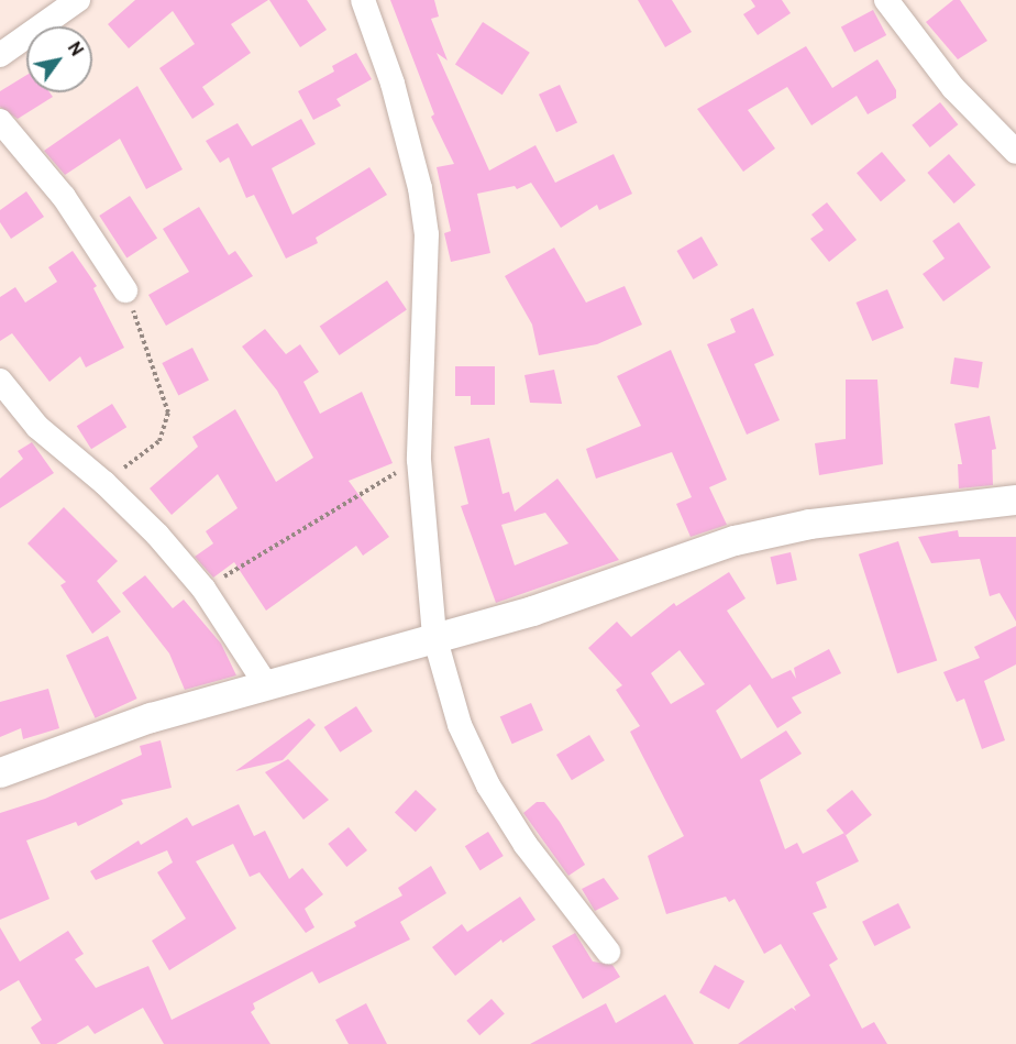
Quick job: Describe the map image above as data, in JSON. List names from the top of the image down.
{
  "north": "top right"
}
